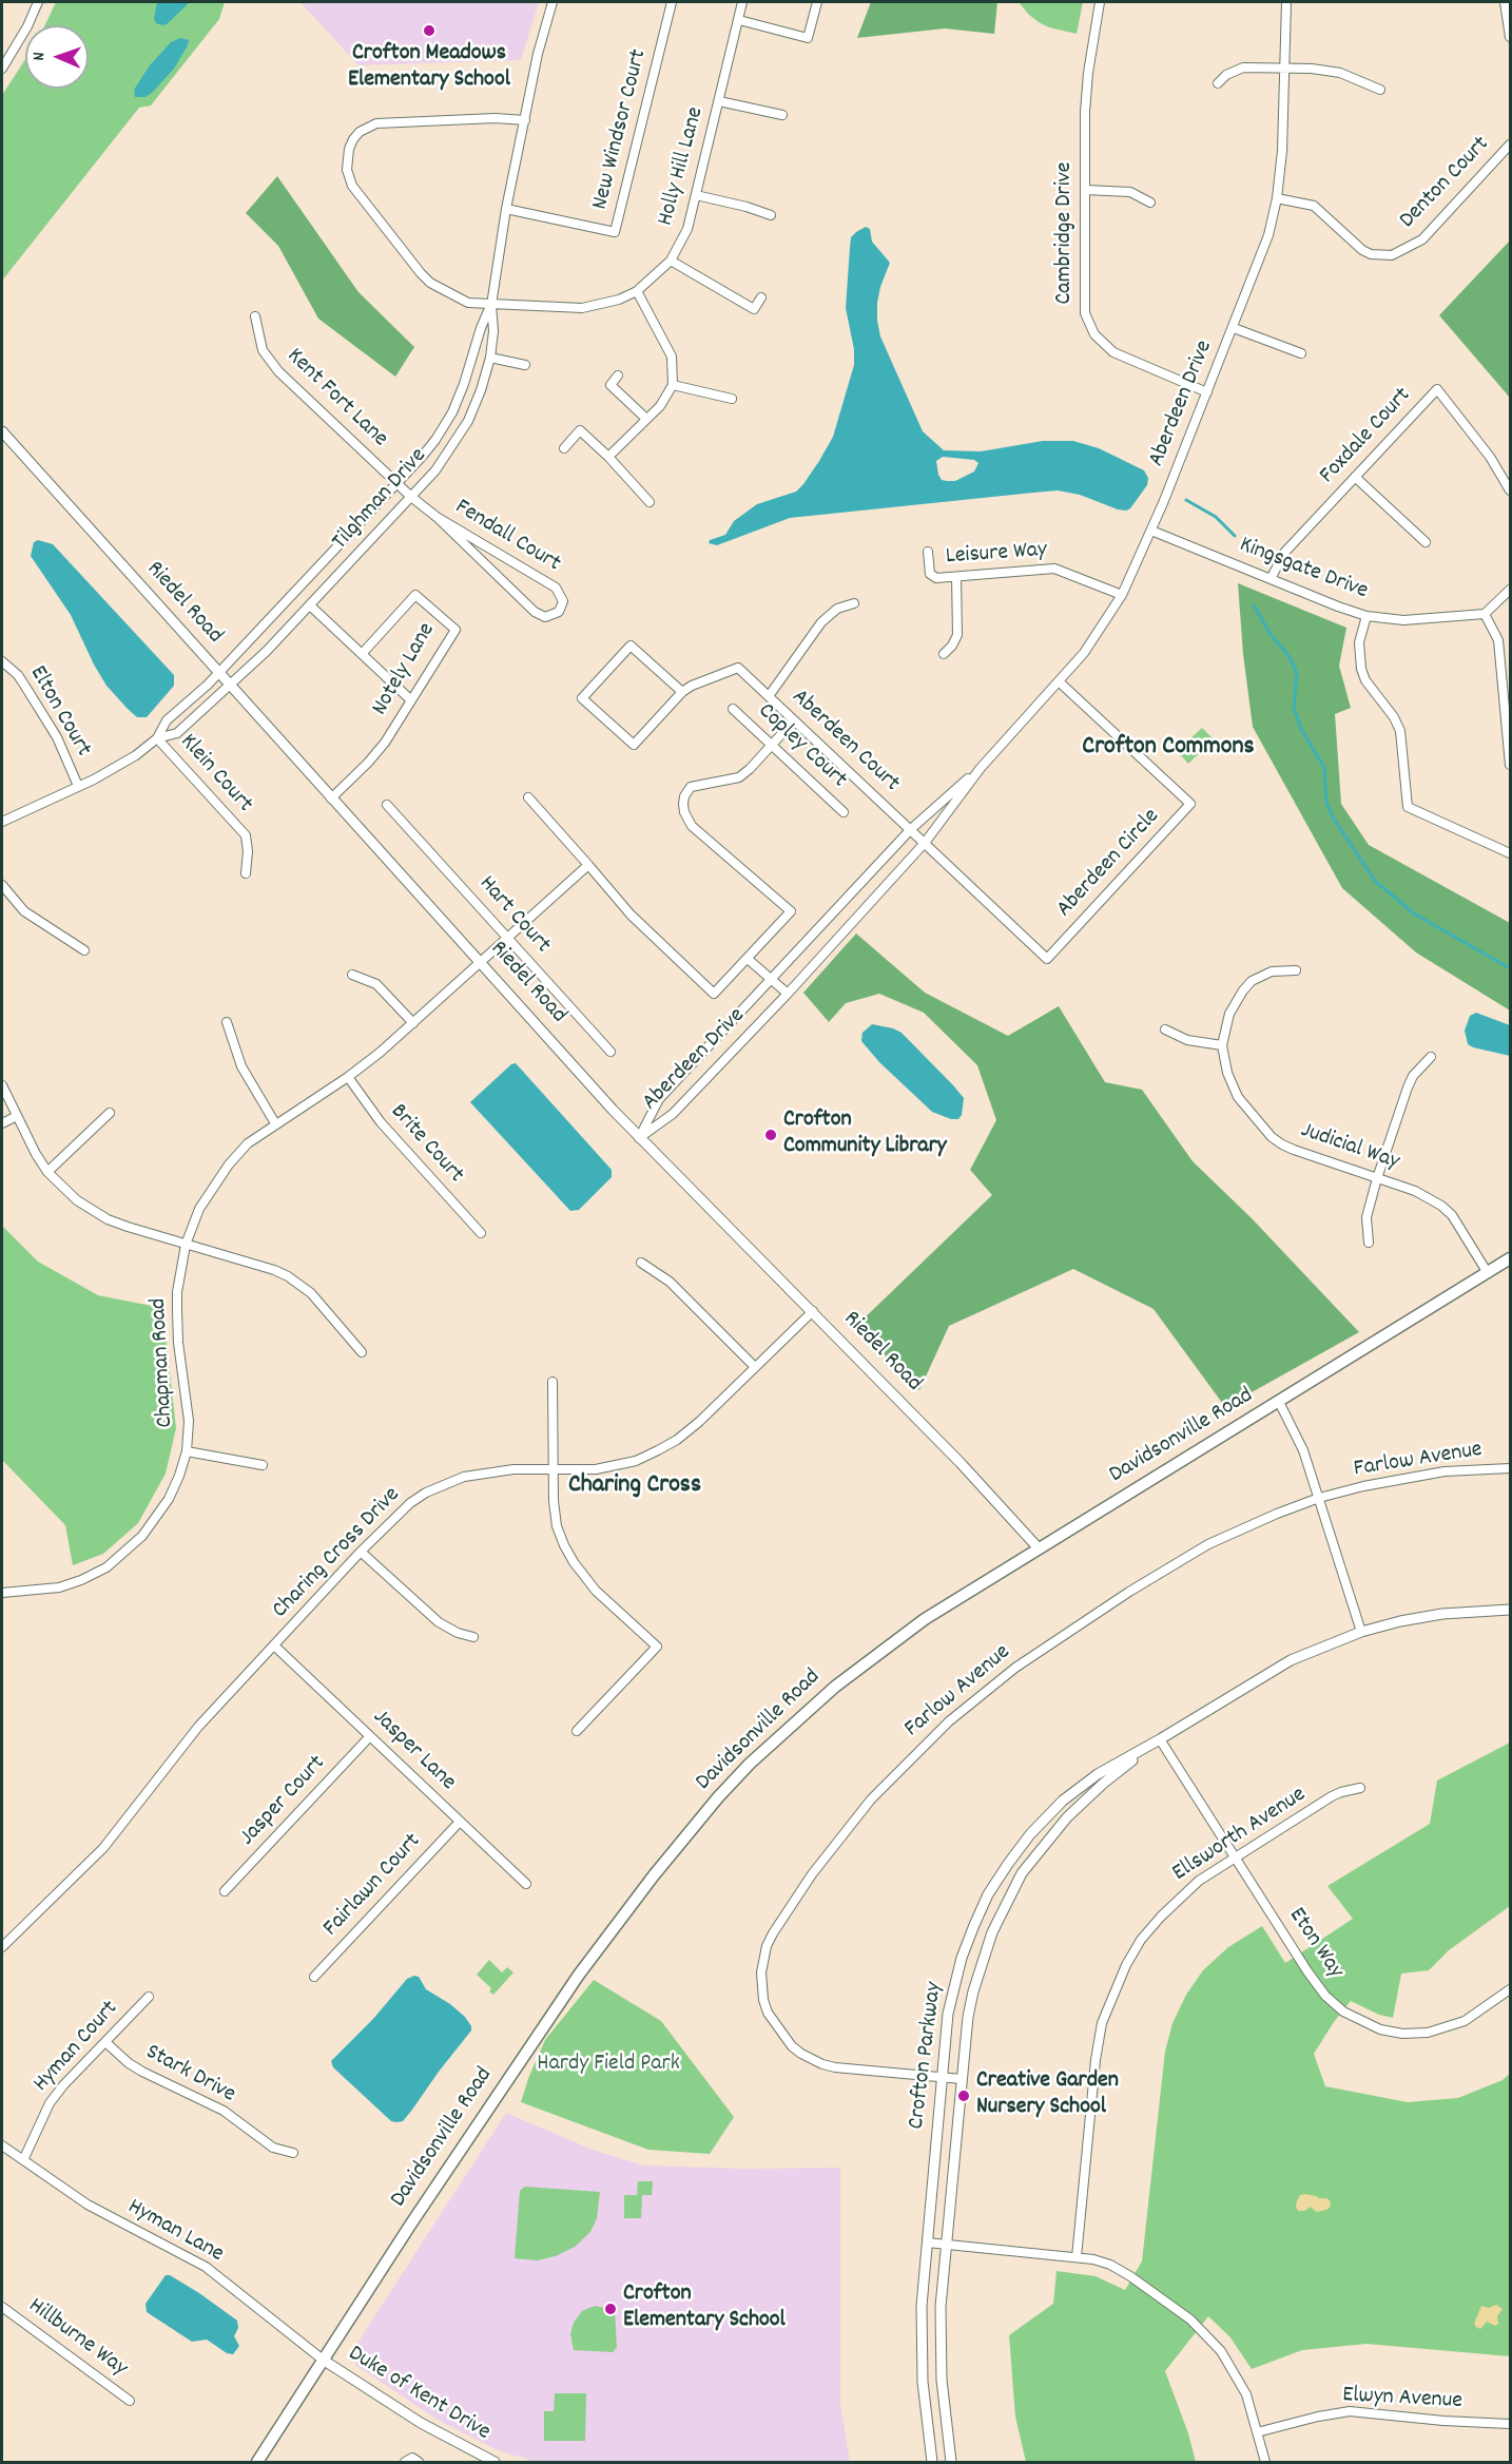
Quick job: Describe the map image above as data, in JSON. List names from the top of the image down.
{
  "streets": {
    "main road": ["Davidsonville Road"],
    "street": [
      "New Windsor Court",
      "Holly Hill Lane",
      "Denton Court",
      "Cambridge Drive",
      "Kent Fort Lane",
      "Aberdeen Drive",
      "Foxdale Court",
      "Tilghman Drive",
      "Fendall Court",
      "Leisure Way",
      "Kingsgate Drive",
      "Riedel Road",
      "Notely Lane",
      "Elton Court",
      "Aberdeen Court",
      "Copley Court",
      "Klein Court",
      "Aberdeen Circle",
      "Hart Court",
      "Brite Court",
      "Judicial Way",
      "Chapman Road",
      "Farlow Avenue",
      "Charing Cross Drive",
      "Jasper Lane",
      "Jasper Court",
      "Ellsworth Avenue",
      "Fairlawn Court",
      "Eton Way",
      "Hyman Court",
      "Crofton Parkway",
      "Stark Drive",
      "Hyman Lane",
      "Hillburne Way",
      "Duke of Kent Drive",
      "Elwyn Avenue"
    ]
  },
  "crossings": [
    ["New Windsor Court", "Tilghman Drive"],
    ["Holly Hill Lane", "Tilghman Drive"],
    ["Denton Court", "Aberdeen Drive"],
    ["Cambridge Drive", "Aberdeen Drive"],
    ["Kent Fort Lane", "Tilghman Drive"],
    ["Kent Fort Lane", "Fendall Court"],
    ["Aberdeen Drive", "Leisure Way"],
    ["Aberdeen Drive", "Kingsgate Drive"],
    ["Aberdeen Drive", "Riedel Road"],
    ["Aberdeen Drive", "Aberdeen Court"],
    ["Aberdeen Drive", "Aberdeen Circle"],
    ["Foxdale Court", "Kingsgate Drive"],
    ["Tilghman Drive", "Fendall Court"],
    ["Tilghman Drive", "Riedel Road"],
    ["Tilghman Drive", "Klein Court"],
    ["Riedel Road", "Notely Lane"],
    ["Riedel Road", "Chapman Road"],
    ["Riedel Road", "Davidsonville Road"],
    ["Riedel Road", "Charing Cross Drive"],
    ["Aberdeen Court", "Aberdeen Circle"],
    ["Hart Court", "Chapman Road"],
    ["Brite Court", "Chapman Road"],
    ["Judicial Way", "Davidsonville Road"],
    ["Davidsonville Road", "Hyman Lane"],
    ["Davidsonville Road", "Duke of Kent Drive"],
    ["Farlow Avenue", "Crofton Parkway"],
    ["Charing Cross Drive", "Jasper Lane"],
    ["Jasper Lane", "Jasper Court"],
    ["Jasper Lane", "Fairlawn Court"],
    ["Ellsworth Avenue", "Eton Way"],
    ["Eton Way", "Crofton Parkway"],
    ["Hyman Court", "Stark Drive"],
    ["Hyman Court", "Hyman Lane"],
    ["Hyman Lane", "Duke of Kent Drive"]
  ],
  "districts": ["Crofton Commons", "Charing Cross"],
  "parks": ["Hardy Field Park"],
  "places": [
    "Crofton Meadows Elementary School",
    "Crofton Community Library",
    "Creative Garden Nursery School",
    "Crofton Elementary School"
  ],
  "north": "left"
}
